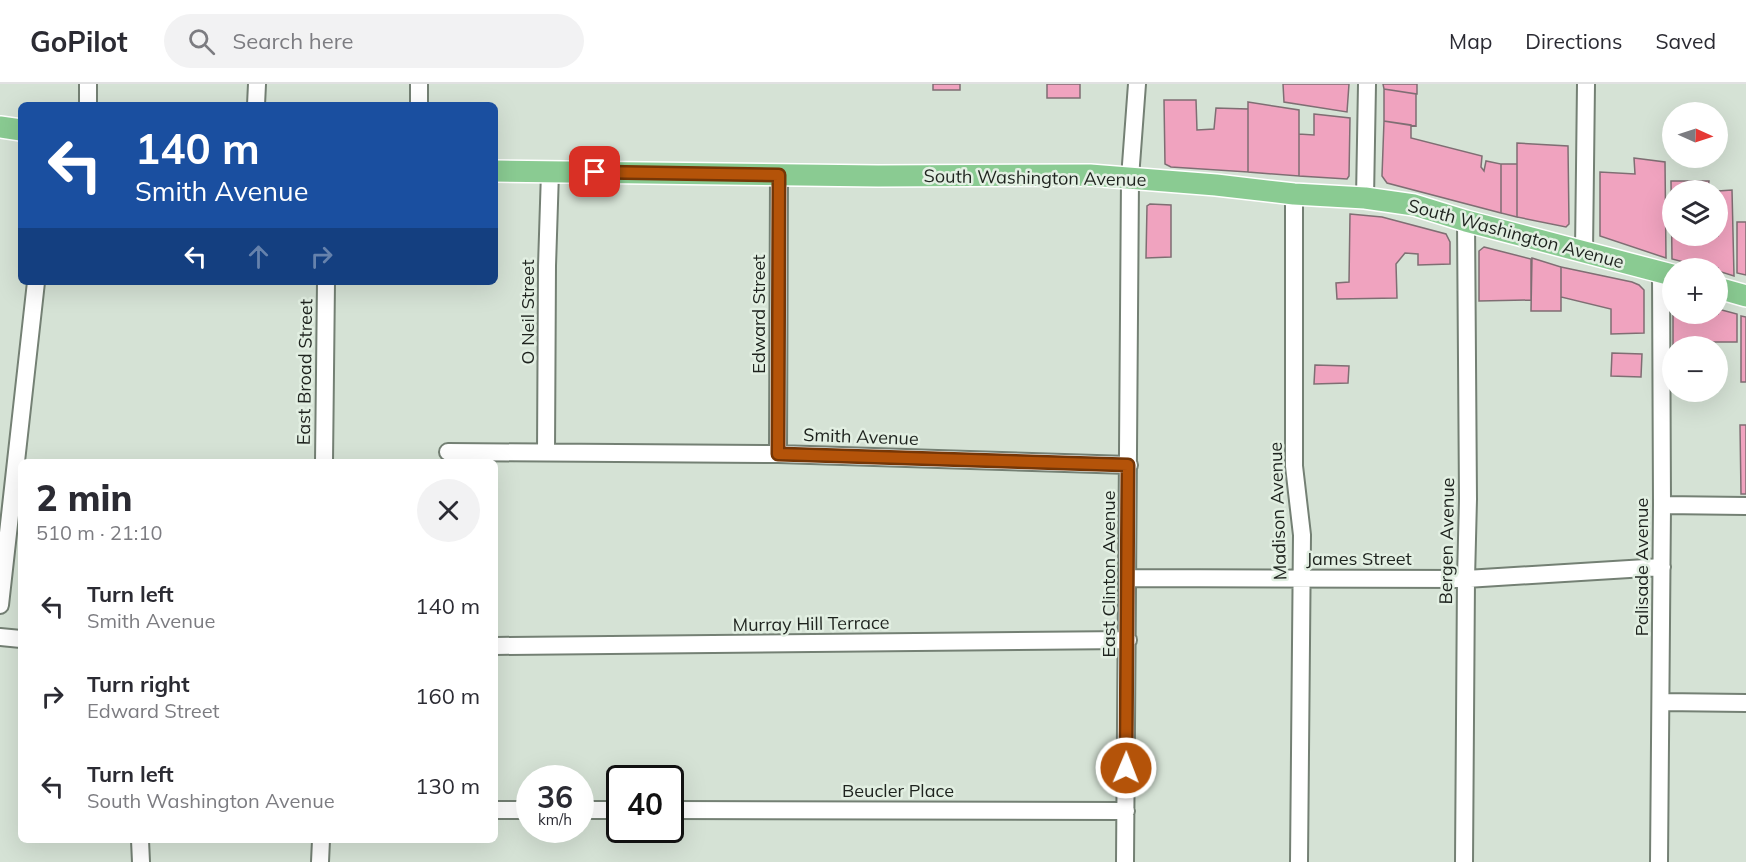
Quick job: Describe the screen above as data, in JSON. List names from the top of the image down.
{
  "streets": {
    "main road": ["South Washington Avenue"],
    "street": [
      "O Neil Street",
      "Edward Street",
      "East Broad Street",
      "Smith Avenue",
      "Madison Avenue",
      "Bergen Avenue",
      "James Street",
      "Palisade Avenue",
      "East Clinton Avenue",
      "Murray Hill Terrace",
      "Beucler Place"
    ]
  },
  "crossings": [
    ["South Washington Avenue", "O Neil Street"],
    ["South Washington Avenue", "Edward Street"],
    ["South Washington Avenue", "Madison Avenue"],
    ["South Washington Avenue", "Bergen Avenue"],
    ["South Washington Avenue", "East Clinton Avenue"],
    ["O Neil Street", "Smith Avenue"],
    ["Edward Street", "Smith Avenue"],
    ["Smith Avenue", "East Clinton Avenue"],
    ["Madison Avenue", "James Street"],
    ["Bergen Avenue", "James Street"],
    ["James Street", "Palisade Avenue"],
    ["James Street", "East Clinton Avenue"],
    ["East Clinton Avenue", "Murray Hill Terrace"],
    ["East Clinton Avenue", "Beucler Place"]
  ],
  "north": "right",
  "page": {
    "header": "GoPilot",
    "search": "Search here",
    "nav": ["Map", "Directions", "Saved"],
    "map_buttons": ["+", "−"],
    "turn": ["140 m", "Smith Avenue"],
    "heading": ["2 min", "510 m · 21:10"],
    "list": [
      {
        "name": "Turn left",
        "note": "Smith Avenue",
        "value": "140 m"
      },
      {
        "name": "Turn right",
        "note": "Edward Street",
        "value": "160 m"
      },
      {
        "name": "Turn left",
        "note": "South Washington Avenue",
        "value": "130 m"
      }
    ],
    "speed": "36 km/h",
    "limit": "40"
  }
}
